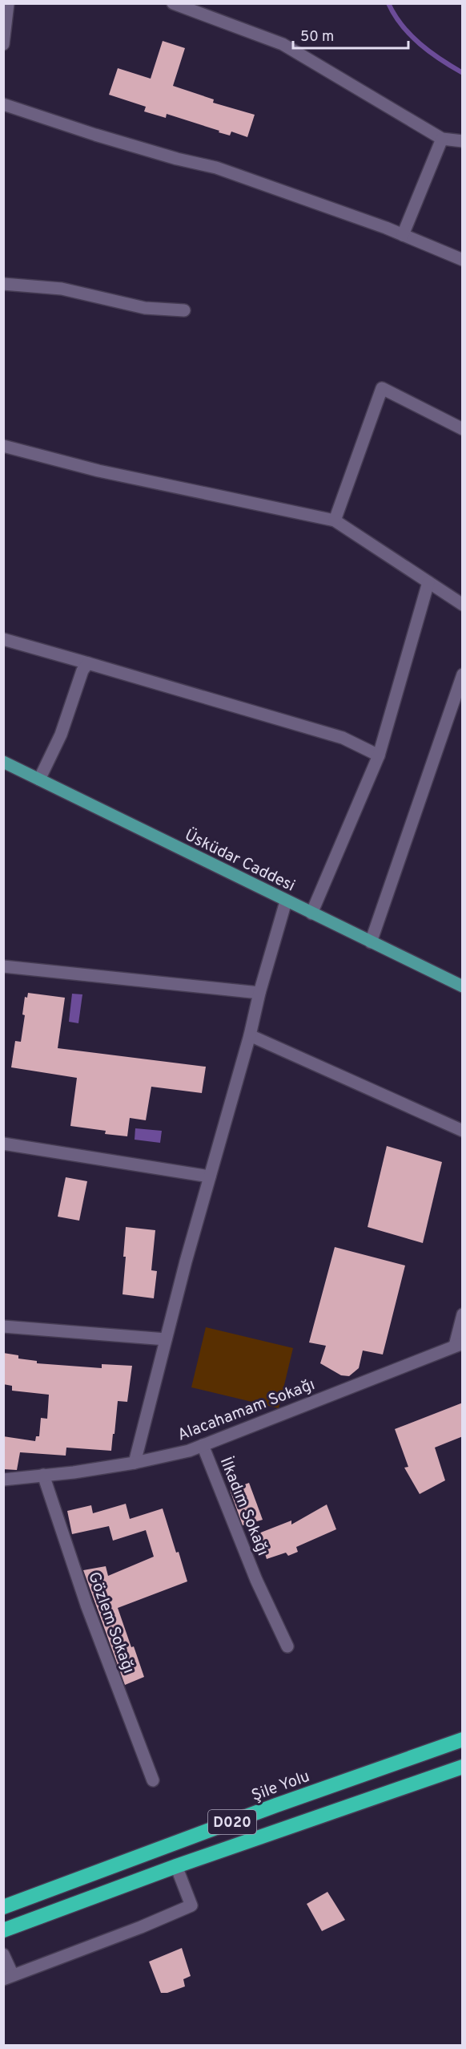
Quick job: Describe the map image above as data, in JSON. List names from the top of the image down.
{
  "streets": {
    "highway": ["Şile Yolu", "D020"],
    "main road": ["Üsküdar Caddesi"],
    "street": ["Alacahamam Sokağı", "İlkadım Sokağı", "Gözlem Sokağı"]
  },
  "crossings": [
    ["Alacahamam Sokağı", "İlkadım Sokağı"],
    ["Alacahamam Sokağı", "Gözlem Sokağı"]
  ],
  "scale_bar": "50 m"
}
